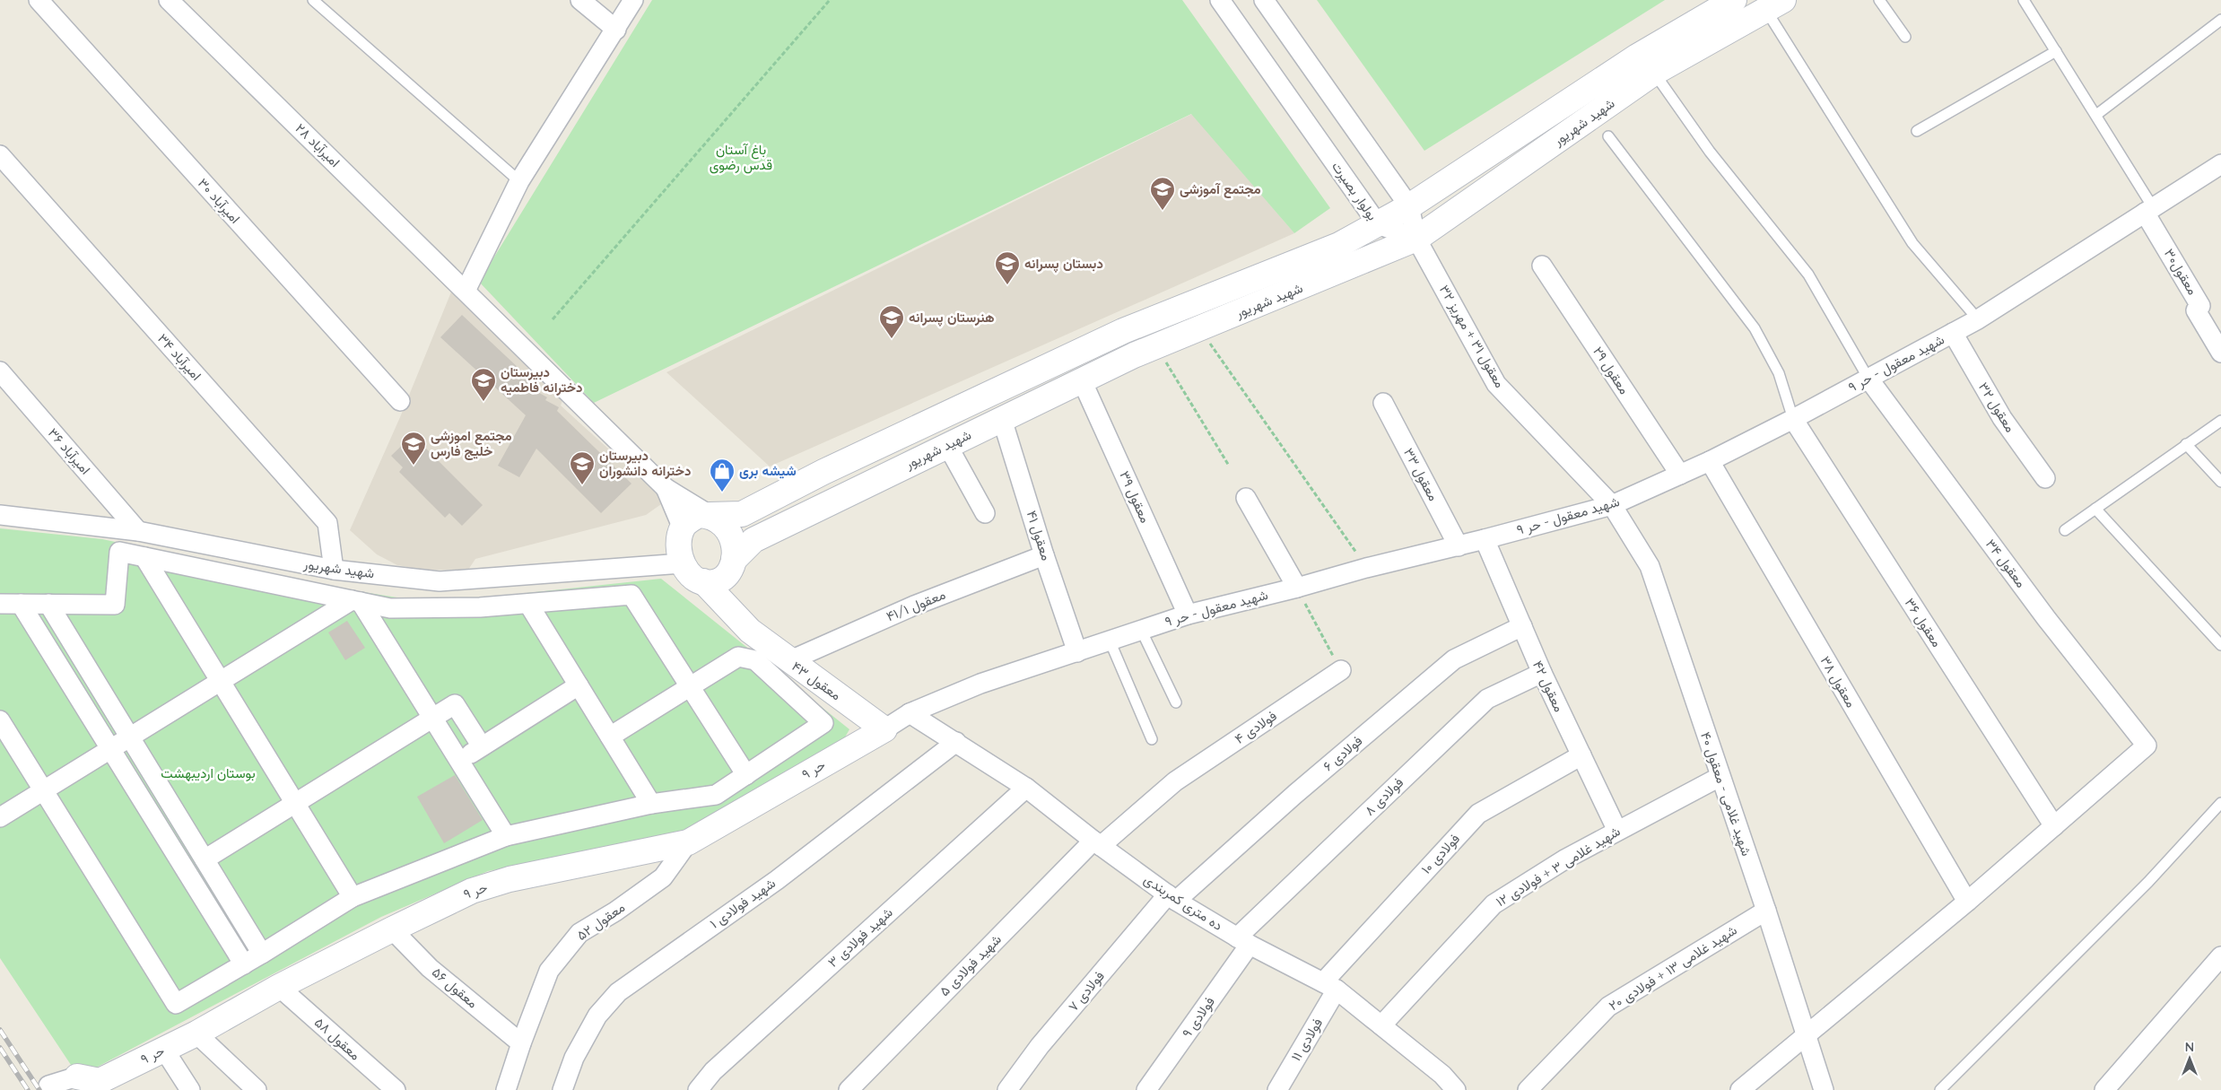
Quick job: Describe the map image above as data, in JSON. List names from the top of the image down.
{
  "streets": {
    "street": [
      "شهید شهریور",
      "امیرآباد ۲۸",
      "بولوار بصیرت",
      "امیرآباد ۳۰",
      "معقول۳۰",
      "معقول ۳۱ + مهریز ۳۲",
      "امیرآباد ۳۴",
      "شهید معقول - حر ۹",
      "معقول ۲۹",
      "معقول ۳۲",
      "امیرآباد ۳۶",
      "معقول ۳۳",
      "معقول ۳۹",
      "معقول ۴۱",
      "معقول ۳۴",
      "معقول ۴۱/۱",
      "معقول ۳۶",
      "معقول ۴۳",
      "معقول ۳۸",
      "معقول ۴۲",
      "فولادی ۴",
      "فولادی ۶",
      "حر ۹",
      "شهید غلامی - معقول ۴۰",
      "فولادی ۸",
      "فولادی ۱۰",
      "شهید غلامی ۳ + فولادی ۱۲",
      "ده متری کمربندی",
      "شهید فولادی ۱",
      "معقول ۵۲",
      "شهید فولادی ۳",
      "شهید فولادی ۵",
      "شهید غلامی ۱۳ + فولادی ۲۰",
      "معقول ۵۶",
      "فولادی ۷",
      "فولادی ۹",
      "معقول ۵۸",
      "فولادی ۱۱"
    ]
  },
  "crossings": [
    ["شهید شهریور", "بولوار بصیرت"],
    ["شهید شهریور", "معقول ۳۱ + مهریز ۳۲"],
    ["شهید شهریور", "امیرآباد ۳۴"],
    ["شهید شهریور", "امیرآباد ۳۶"],
    ["شهید شهریور", "معقول ۳۹"],
    ["شهید شهریور", "معقول ۴۱"],
    ["شهید شهریور", "معقول ۴۳"],
    ["بولوار بصیرت", "معقول ۳۱ + مهریز ۳۲"],
    ["معقول۳۰", "شهید معقول - حر ۹"],
    ["معقول ۳۱ + مهریز ۳۲", "شهید معقول - حر ۹"],
    ["معقول ۳۱ + مهریز ۳۲", "شهید غلامی - معقول ۴۰"],
    ["شهید معقول - حر ۹", "معقول ۲۹"],
    ["شهید معقول - حر ۹", "معقول ۳۲"],
    ["شهید معقول - حر ۹", "معقول ۳۳"],
    ["شهید معقول - حر ۹", "معقول ۳۹"],
    ["شهید معقول - حر ۹", "معقول ۴۱"],
    ["شهید معقول - حر ۹", "معقول ۳۴"],
    ["شهید معقول - حر ۹", "معقول ۳۶"],
    ["شهید معقول - حر ۹", "معقول ۴۳"],
    ["شهید معقول - حر ۹", "معقول ۳۸"],
    ["شهید معقول - حر ۹", "معقول ۴۲"],
    ["شهید معقول - حر ۹", "حر ۹"],
    ["شهید معقول - حر ۹", "شهید غلامی - معقول ۴۰"],
    ["شهید معقول - حر ۹", "ده متری کمربندی"],
    ["معقول ۴۱", "معقول ۴۱/۱"],
    ["معقول ۳۴", "معقول ۳۶"],
    ["معقول ۴۱/۱", "معقول ۴۳"],
    ["معقول ۴۳", "حر ۹"],
    ["معقول ۴۲", "فولادی ۶"],
    ["معقول ۴۲", "فولادی ۸"],
    ["معقول ۴۲", "فولادی ۱۰"],
    ["معقول ۴۲", "شهید غلامی ۳ + فولادی ۱۲"],
    ["فولادی ۴", "ده متری کمربندی"],
    ["فولادی ۴", "شهید فولادی ۵"],
    ["فولادی ۶", "ده متری کمربندی"],
    ["فولادی ۶", "فولادی ۷"],
    ["حر ۹", "معقول ۵۲"],
    ["حر ۹", "معقول ۵۶"],
    ["حر ۹", "معقول ۵۸"],
    ["شهید غلامی - معقول ۴۰", "شهید غلامی ۳ + فولادی ۱۲"],
    ["شهید غلامی - معقول ۴۰", "شهید غلامی ۱۳ + فولادی ۲۰"],
    ["فولادی ۸", "ده متری کمربندی"],
    ["فولادی ۸", "فولادی ۹"],
    ["فولادی ۱۰", "ده متری کمربندی"],
    ["فولادی ۱۰", "فولادی ۱۱"],
    ["شهید غلامی ۳ + فولادی ۱۲", "ده متری کمربندی"],
    ["ده متری کمربندی", "شهید فولادی ۱"],
    ["ده متری کمربندی", "شهید فولادی ۳"],
    ["ده متری کمربندی", "شهید فولادی ۵"],
    ["ده متری کمربندی", "فولادی ۷"],
    ["ده متری کمربندی", "فولادی ۹"],
    ["ده متری کمربندی", "فولادی ۱۱"],
    ["معقول ۵۲", "معقول ۵۶"]
  ],
  "parks": ["باغ آستان قدس رضوی", "بوستان اردیبهشت"],
  "places": {
    "school or university": [
      "مجتمع آموزشی",
      "دبستان پسرانه",
      "هنرستان پسرانه",
      "دبیرستان دخترانه فاطمیه",
      "مجتمع اموزشی خلیج فارس",
      "دبیرستان دخترانه دانشوران"
    ],
    "shop": ["شیشه بری"]
  },
  "north": "top"
}
